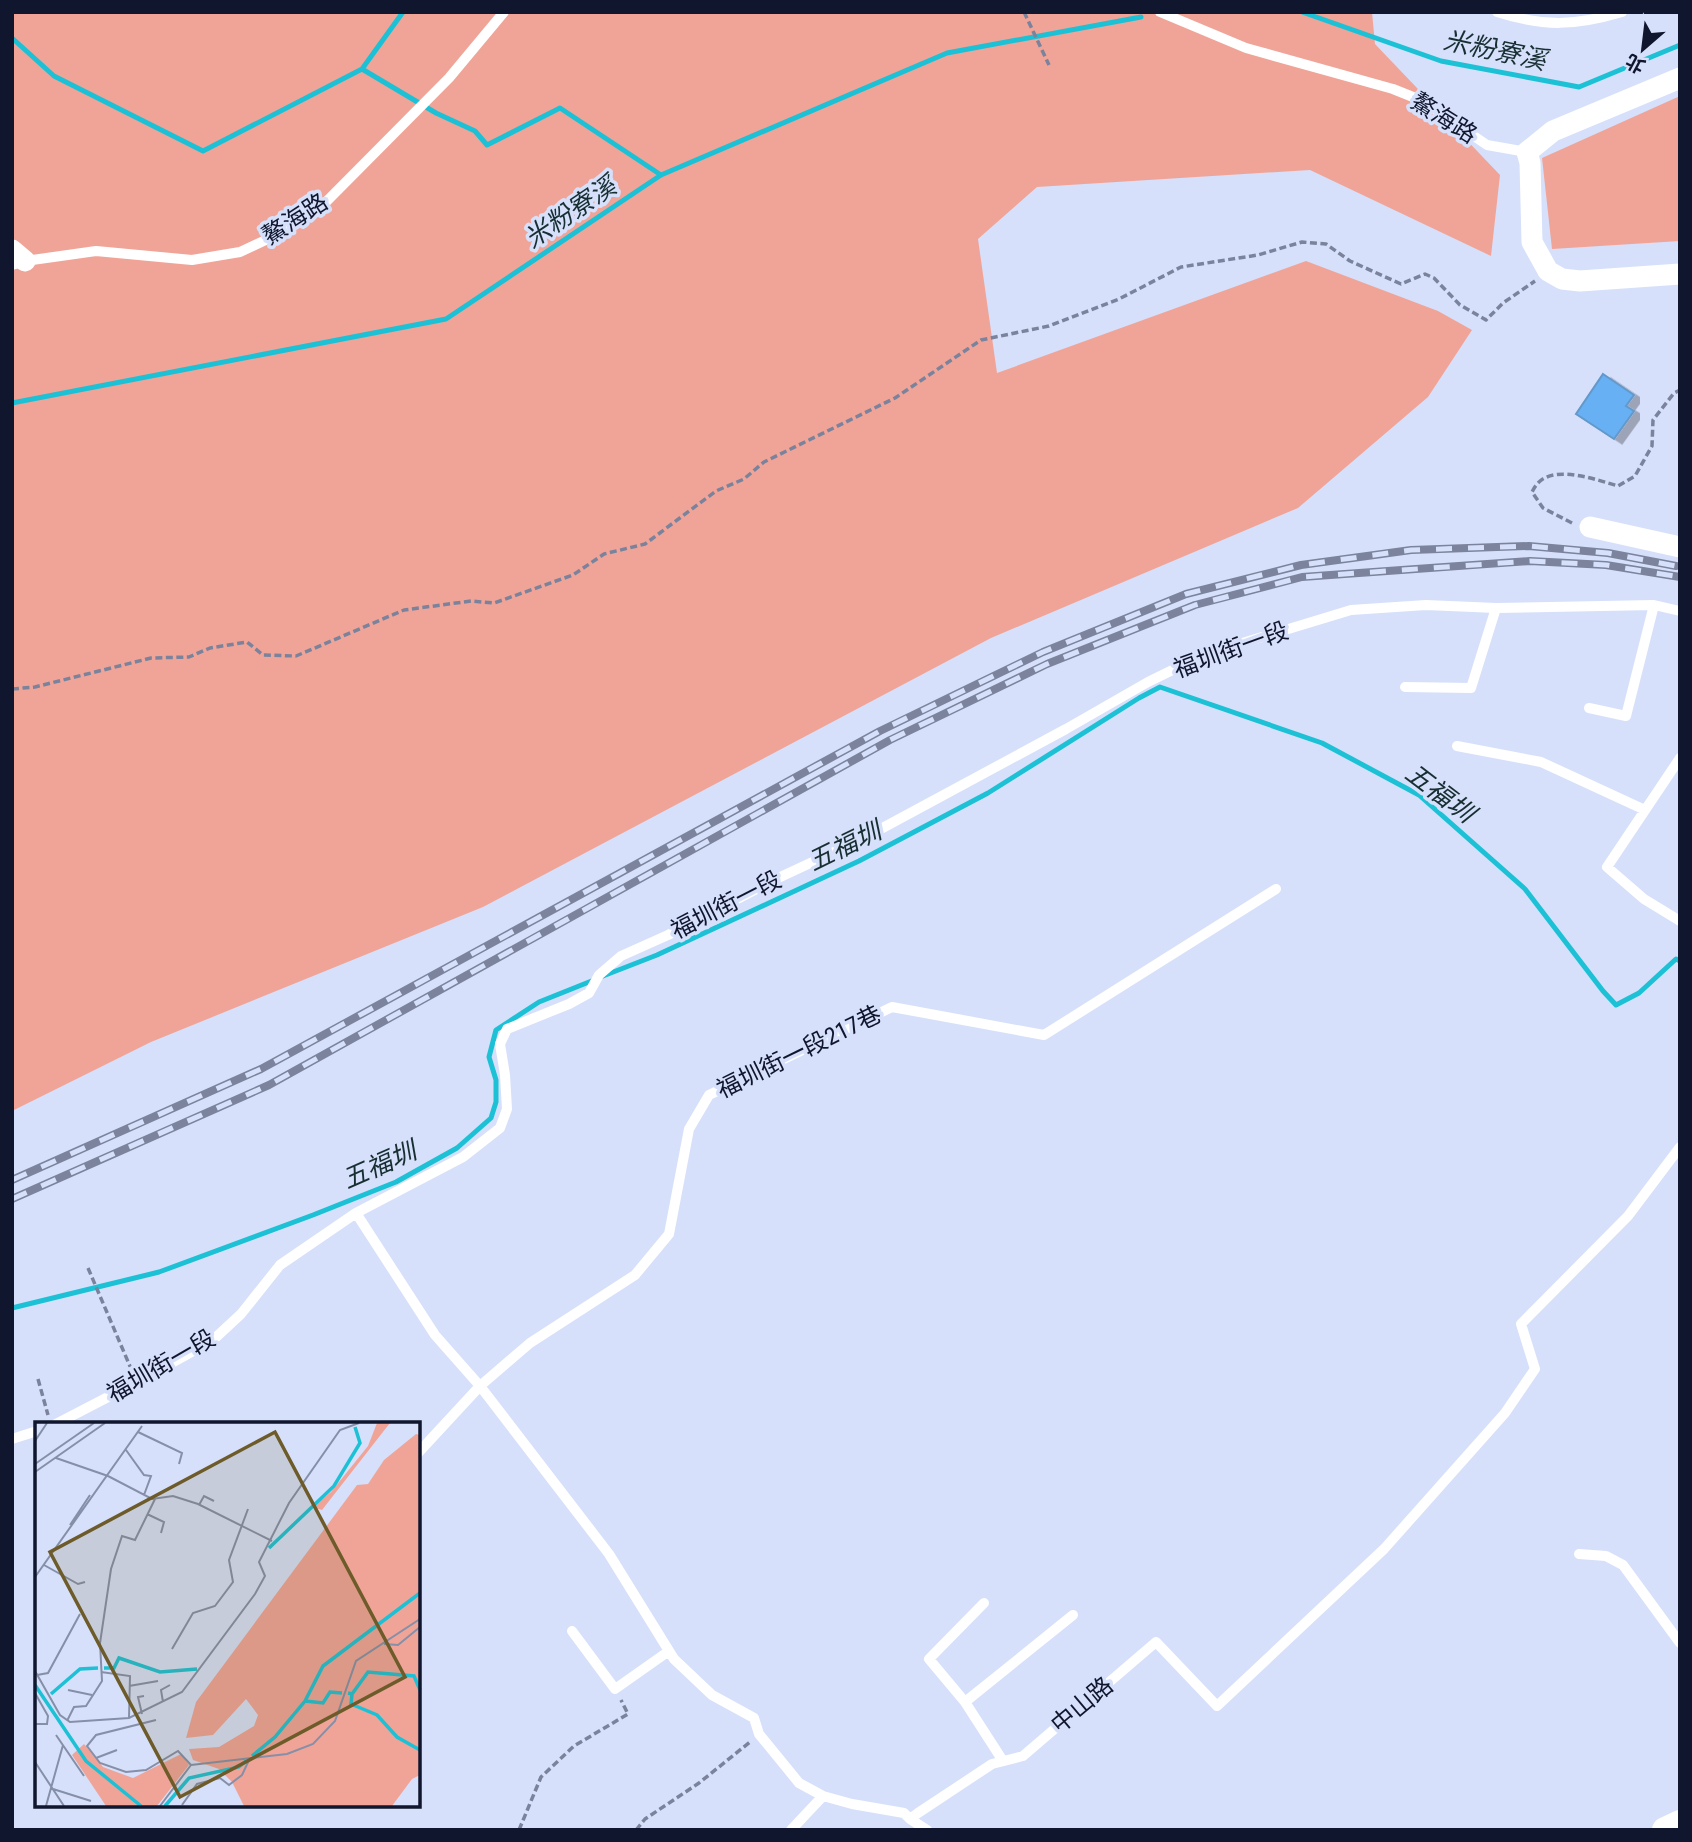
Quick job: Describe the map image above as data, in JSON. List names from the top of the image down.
{
  "streets": {
    "lane": [
      "鰲海路",
      "福圳街一段",
      "福圳街一段217巷",
      "中山路"
    ]
  },
  "water": ["米粉寮溪", "五福圳"],
  "north": "bottom left"
}
